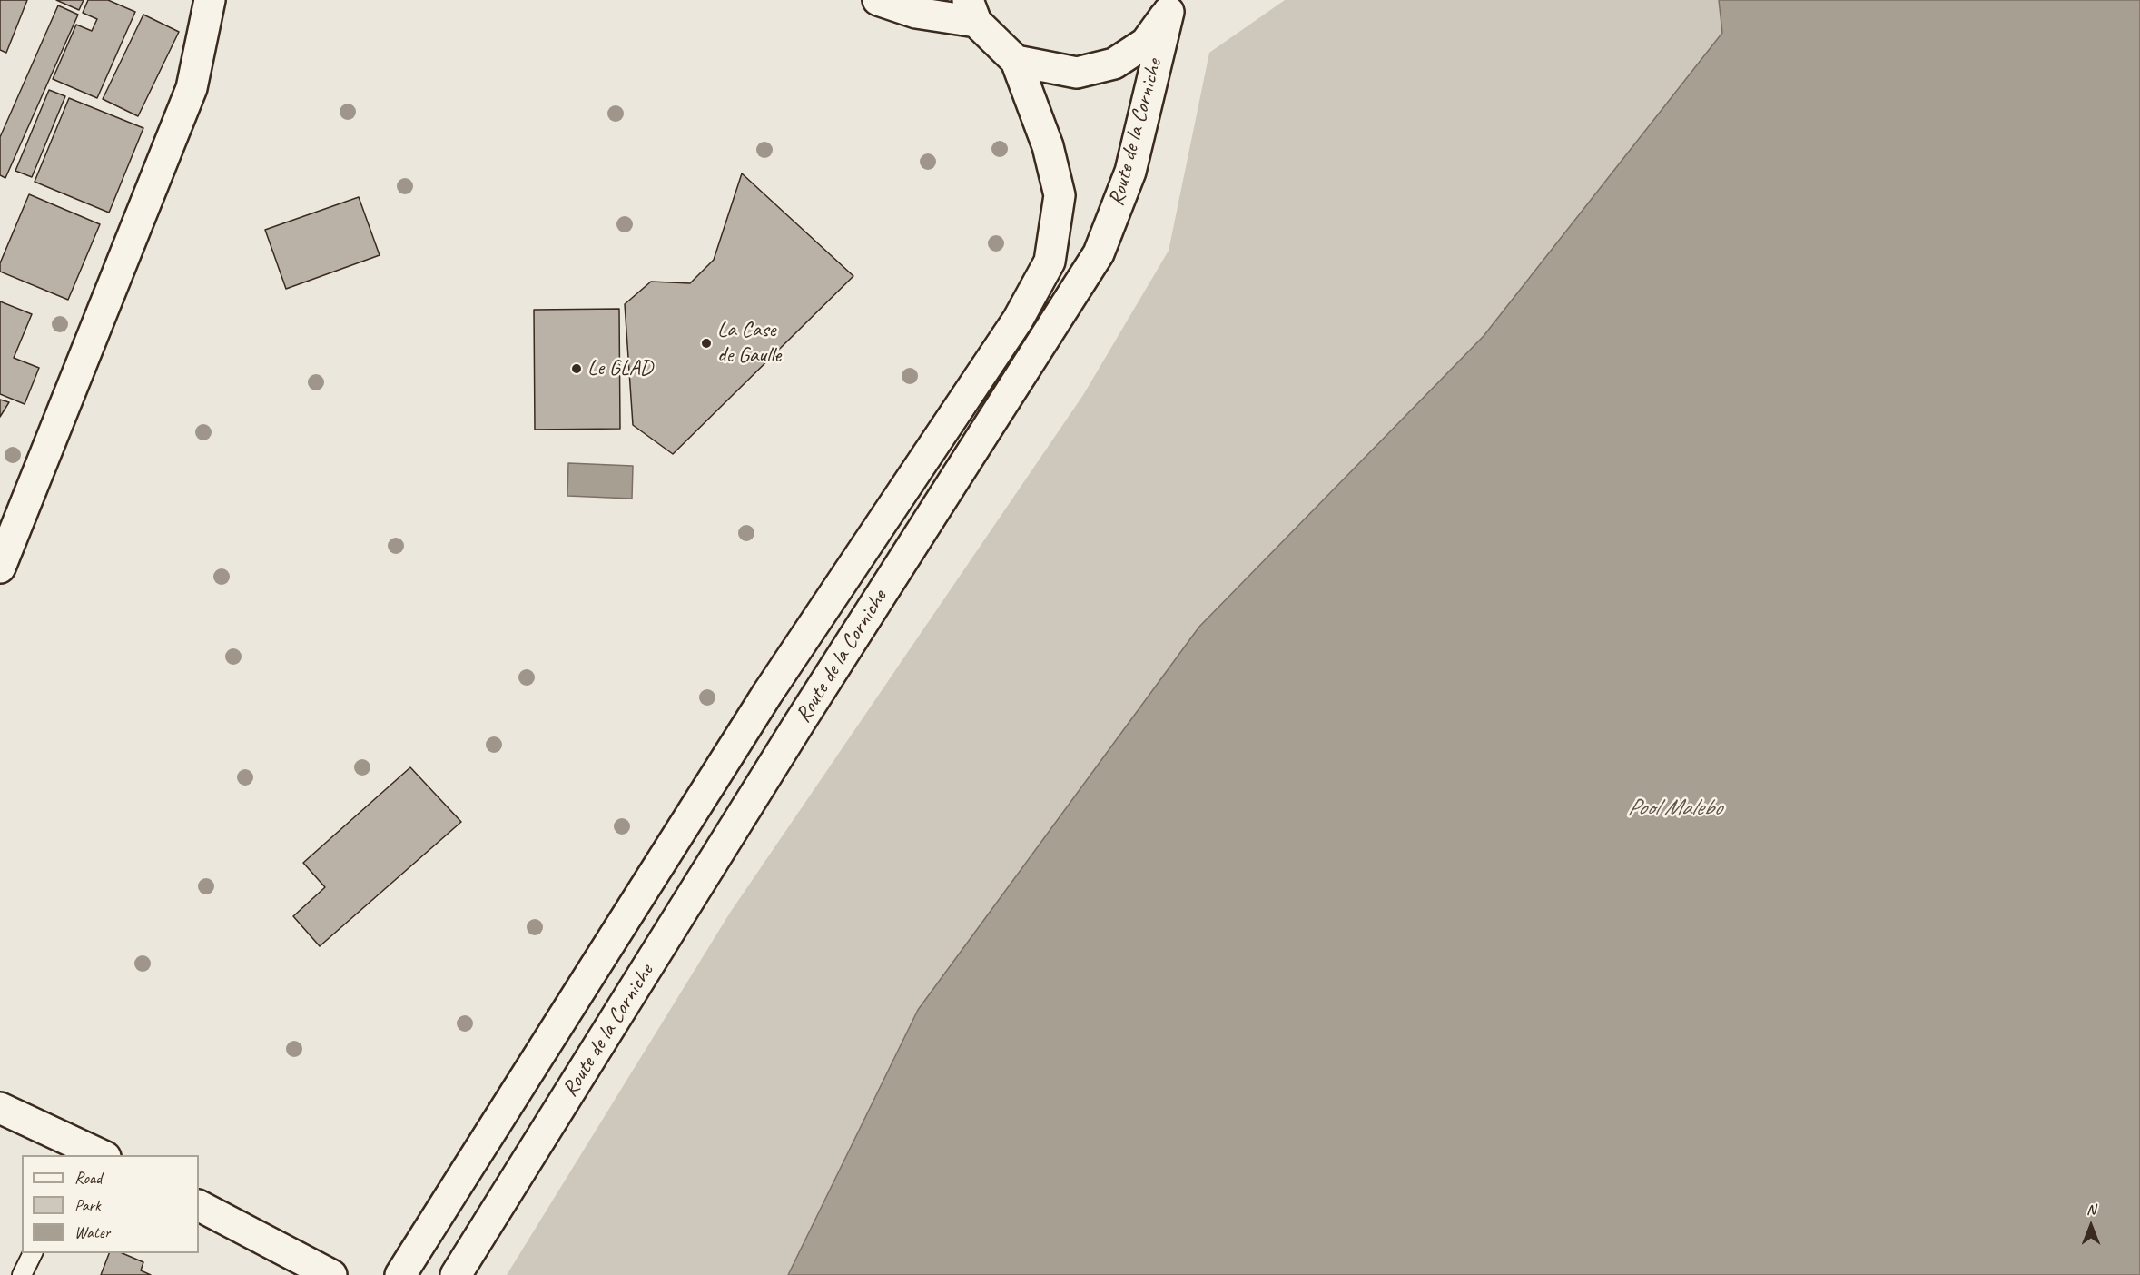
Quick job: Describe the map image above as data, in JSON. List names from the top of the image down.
{
  "streets": {
    "main road": ["Route de la Corniche"]
  },
  "water": ["Pool Malebo"],
  "places": ["La Case de Gaulle", "Le GLAD"],
  "legend": ["Road", "Park", "Water"],
  "north": "top"
}
